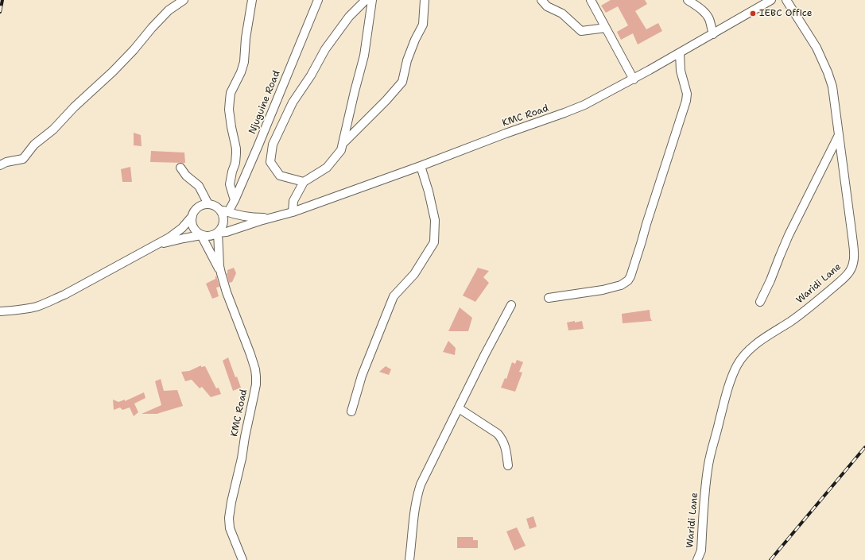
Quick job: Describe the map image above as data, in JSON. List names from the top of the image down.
{
  "streets": {
    "street": ["Njuguine Road", "KMC Road", "Waridi Lane"]
  },
  "crossings": [
    ["Njuguine Road", "KMC Road"]
  ],
  "places": ["IEBC Office"]
}
